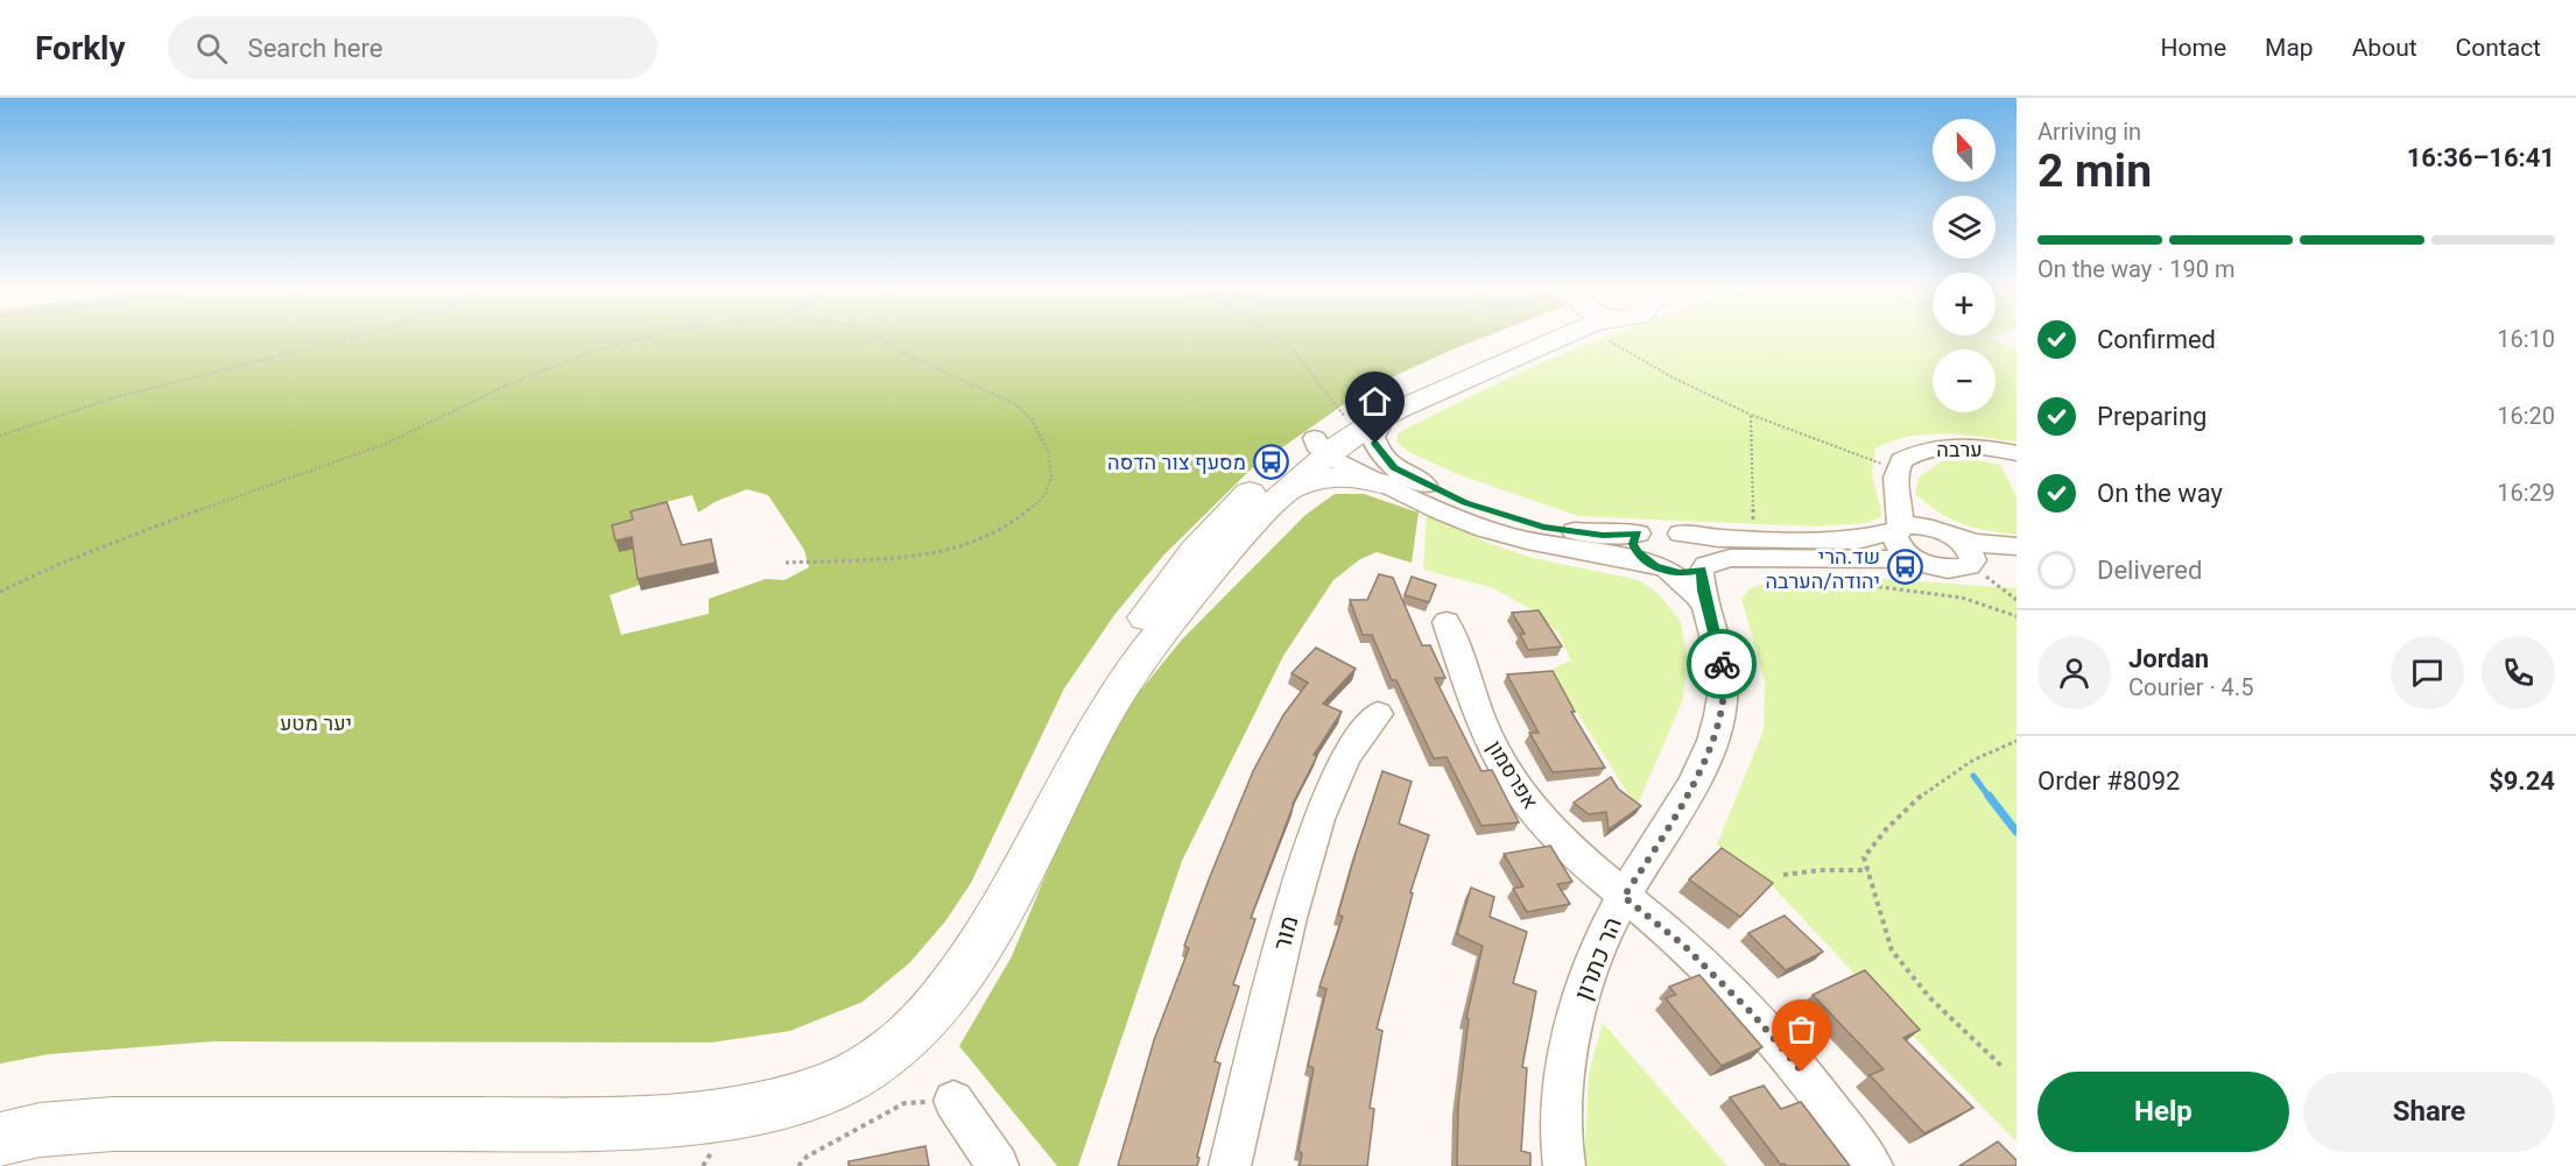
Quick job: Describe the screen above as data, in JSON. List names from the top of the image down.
{
  "streets": {
    "street": [
      "ערבה",
      "אפרסמון",
      "מור",
      "הר כתרון"
    ]
  },
  "crossings": [
    ["אפרסמון", "הר כתרון"]
  ],
  "parks": ["יער מטע"],
  "places": {
    "bus stop": ["מסעף צור הדסה", "שד.הרי יהודה/הערבה"]
  },
  "north": "top",
  "page": {
    "header": "Forkly",
    "search": "Search here",
    "nav": [
      "Home",
      "Map",
      "About",
      "Contact"
    ],
    "heading": ["2 min", "Arriving in", "16:36–16:41"],
    "panel": [
      "Jordan",
      "Courier · 4.5",
      "Order #8092",
      "$9.24"
    ],
    "map_buttons": ["+", "−"],
    "bar": "On the way · 190 m",
    "list": [
      ["Confirmed", "16:10"],
      ["Preparing", "16:20"],
      ["On the way", "16:29"],
      "Delivered"
    ],
    "buttons": ["Help", "Share"]
  }
}
